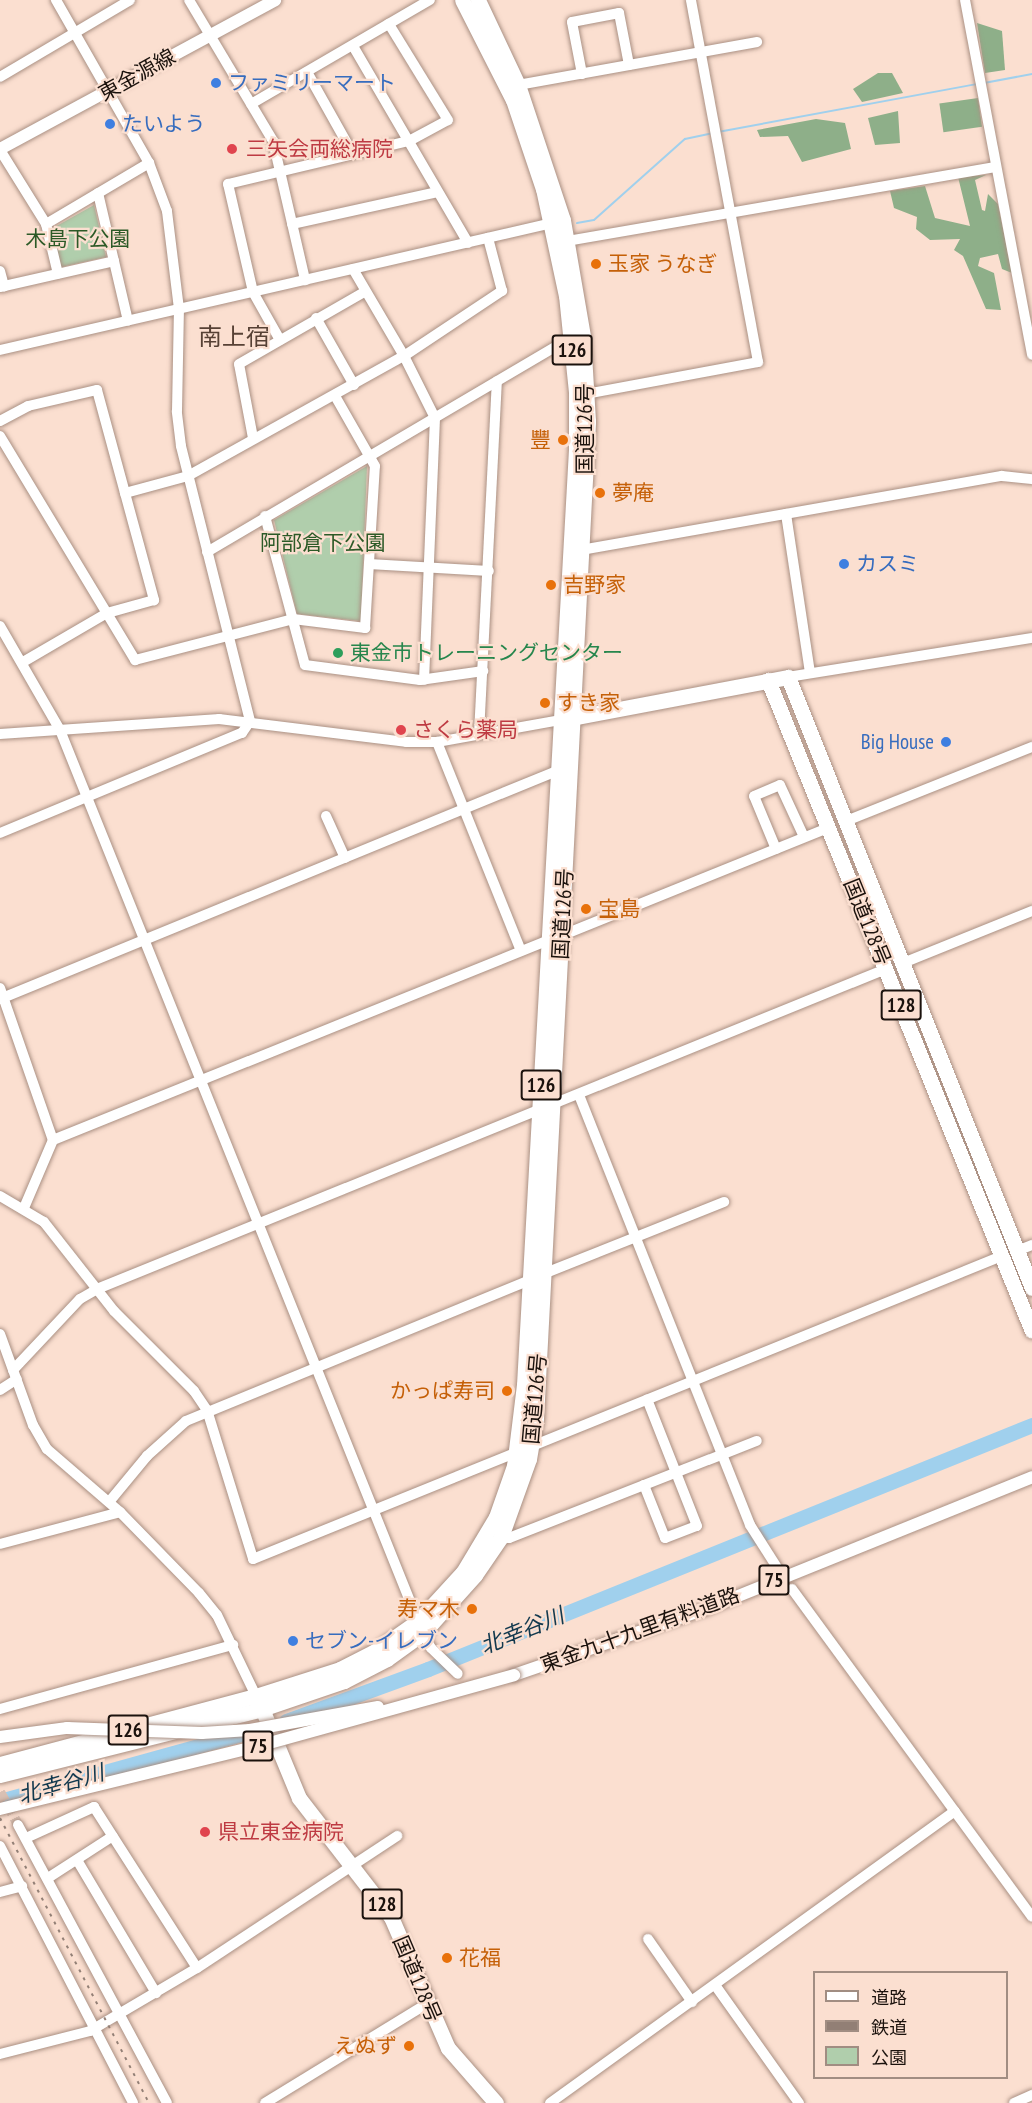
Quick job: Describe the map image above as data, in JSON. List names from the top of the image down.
{
  "streets": {
    "highway": [
      "126",
      "国道126号",
      "国道128号",
      "128"
    ],
    "main road": ["東金源線", "75", "東金九十九里有料道路"]
  },
  "crossings": [
    ["126", "国道126号"],
    ["126", "国道128号"],
    ["国道126号", "国道128号"]
  ],
  "districts": ["南上宿"],
  "water": ["北幸谷川"],
  "parks": ["木島下公園", "阿部倉下公園"],
  "places": [
    "ファミリーマート",
    "たいよう",
    "三矢会両総病院",
    "玉家 うなぎ",
    "豐",
    "夢庵",
    "カスミ",
    "吉野家",
    "東金市トレーニングセンター",
    "すき家",
    "さくら薬局",
    "Big House",
    "宝島",
    "かっぱ寿司",
    "寿マ木",
    "セブン-イレブン",
    "県立東金病院",
    "花福",
    "えぬず"
  ],
  "legend": ["道路", "鉄道", "公園"]
}
